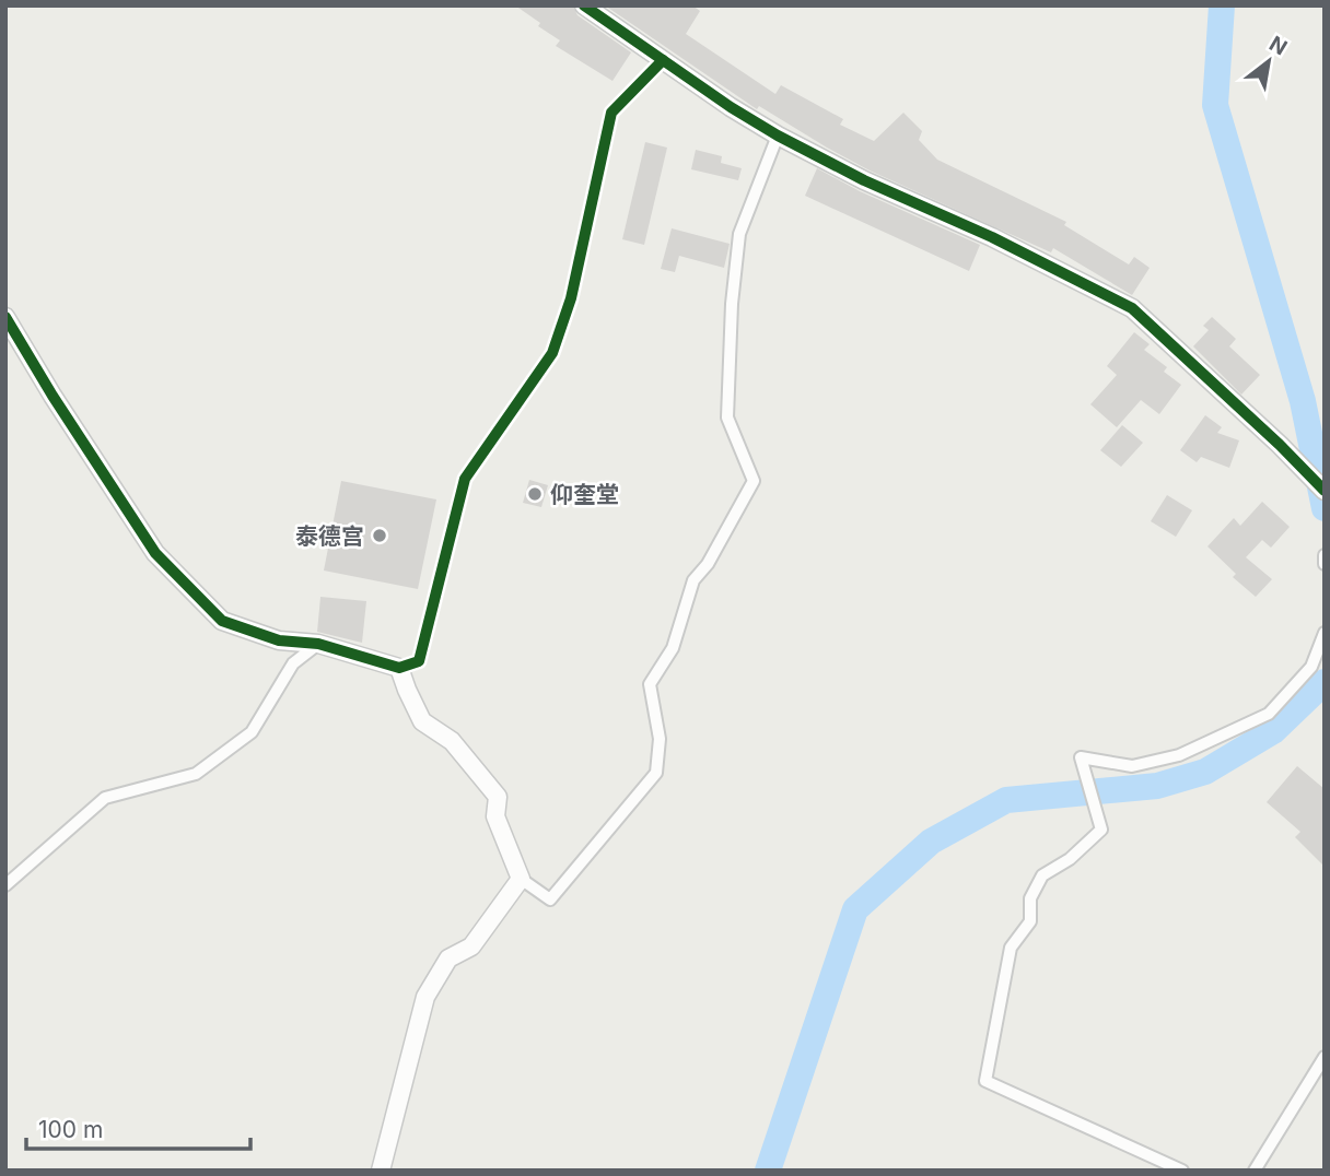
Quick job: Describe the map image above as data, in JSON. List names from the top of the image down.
{
  "places": ["仰奎堂", "泰德宫"],
  "scale_bar": "100 m",
  "north": "top right"
}
